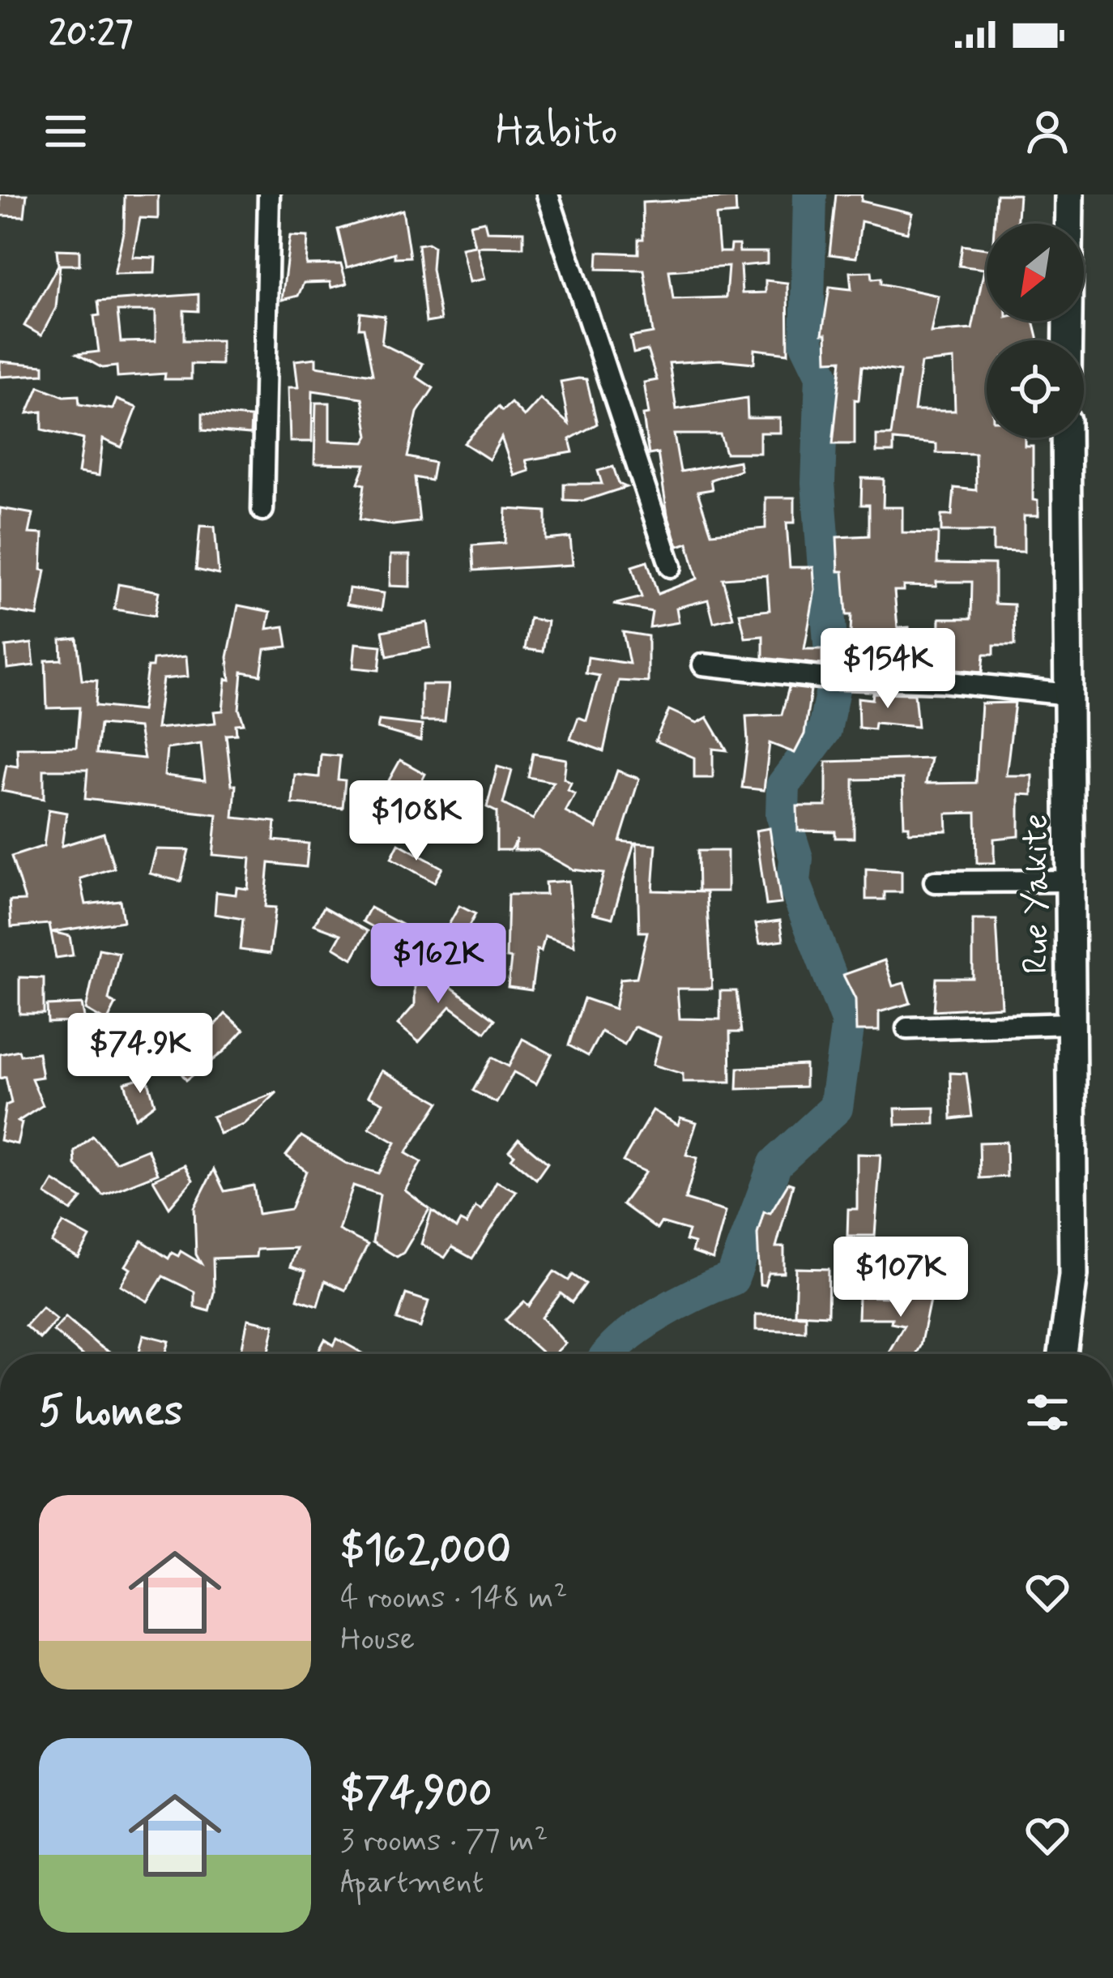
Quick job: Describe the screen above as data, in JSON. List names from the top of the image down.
{
  "streets": {
    "main road": ["Rue Yakite"]
  },
  "north": "bottom left",
  "page": {
    "status": "20:27",
    "header": "Habito",
    "price": [
      "$154K",
      "$108K",
      "$162K",
      "$74.9K",
      "$107K"
    ],
    "heading": "5 homes",
    "list": [
      {
        "name": "$162,000",
        "note": "4 rooms · 148 m² · House"
      },
      {
        "name": "$74,900",
        "note": "3 rooms · 77 m² · Apartment"
      }
    ]
  }
}
